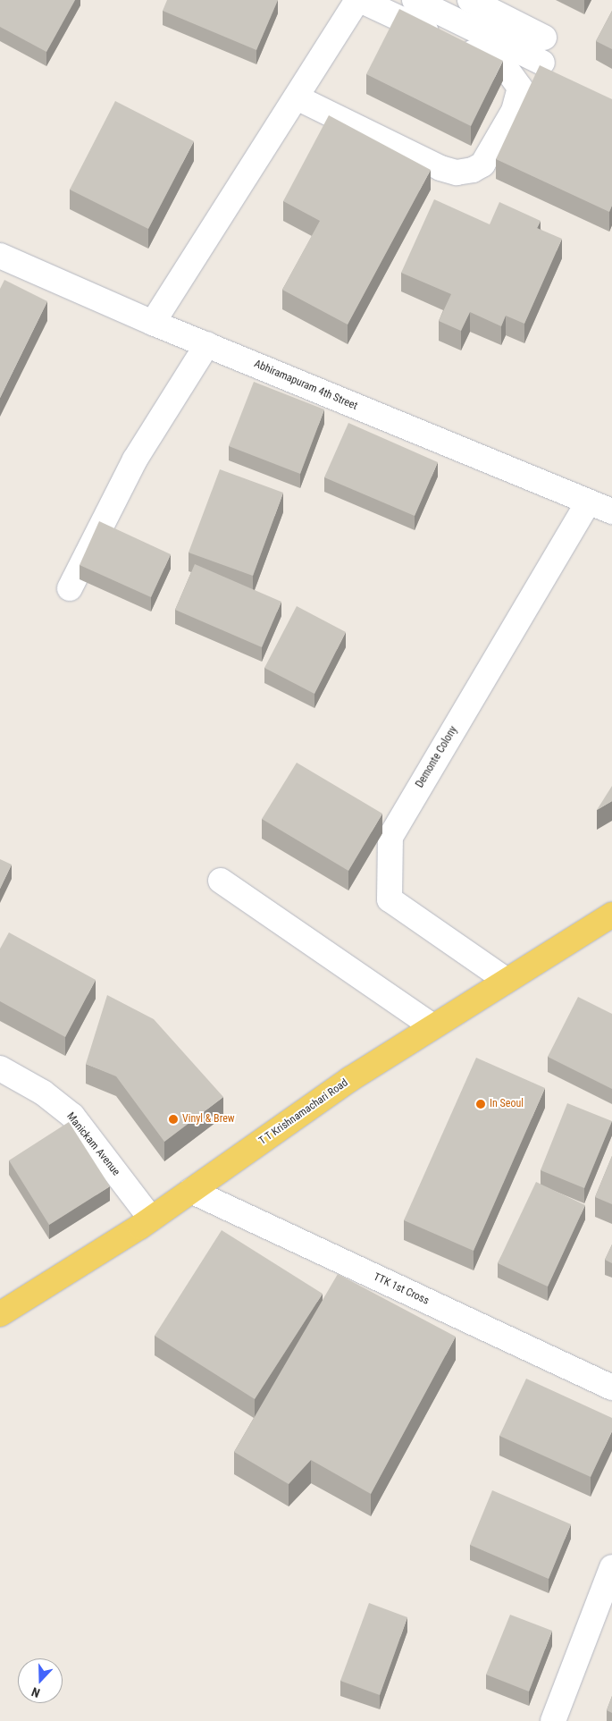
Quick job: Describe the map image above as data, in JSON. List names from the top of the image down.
{
  "streets": {
    "main road": ["T T Krishnamachari Road"],
    "street": [
      "Abhiramapuram 4th Street",
      "Demonte Colony",
      "Manickam Avenue",
      "TTK 1st Cross"
    ]
  },
  "crossings": [
    ["Abhiramapuram 4th Street", "Demonte Colony"],
    ["Demonte Colony", "T T Krishnamachari Road"],
    ["T T Krishnamachari Road", "Manickam Avenue"],
    ["T T Krishnamachari Road", "TTK 1st Cross"]
  ],
  "places": ["In Seoul", "Vinyl & Brew"],
  "north": "bottom"
}
